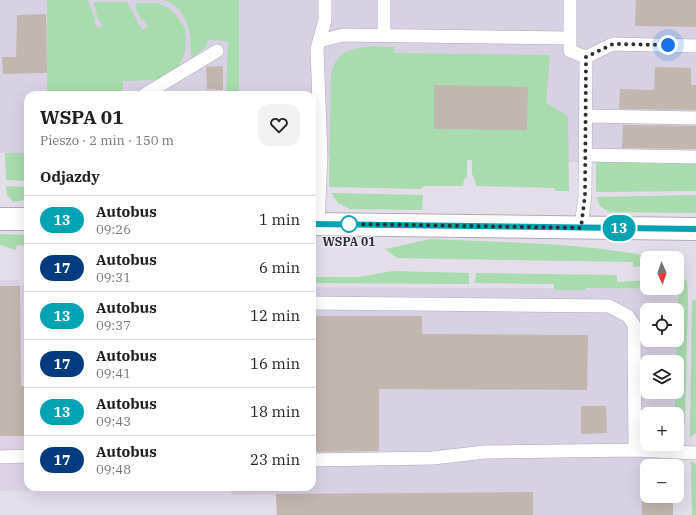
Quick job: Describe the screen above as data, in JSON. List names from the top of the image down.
{
  "places": ["WSPA 01"],
  "lines": ["bus line 13"],
  "north": "bottom",
  "page": {
    "on_map": "13",
    "heading": [
      ["WSPA 01", "Pieszo · 2 min · 150 m"],
      "Odjazdy"
    ],
    "list": [
      {
        "mark": "13",
        "name": "Autobus",
        "note": "09:26",
        "value": "1 min"
      },
      {
        "mark": "17",
        "name": "Autobus",
        "note": "09:31",
        "value": "6 min"
      },
      {
        "mark": "13",
        "name": "Autobus",
        "note": "09:37",
        "value": "12 min"
      },
      {
        "mark": "17",
        "name": "Autobus",
        "note": "09:41",
        "value": "16 min"
      },
      {
        "mark": "13",
        "name": "Autobus",
        "note": "09:43",
        "value": "18 min"
      },
      {
        "mark": "17",
        "name": "Autobus",
        "note": "09:48",
        "value": "23 min"
      }
    ],
    "map_buttons": ["+", "−"]
  }
}
